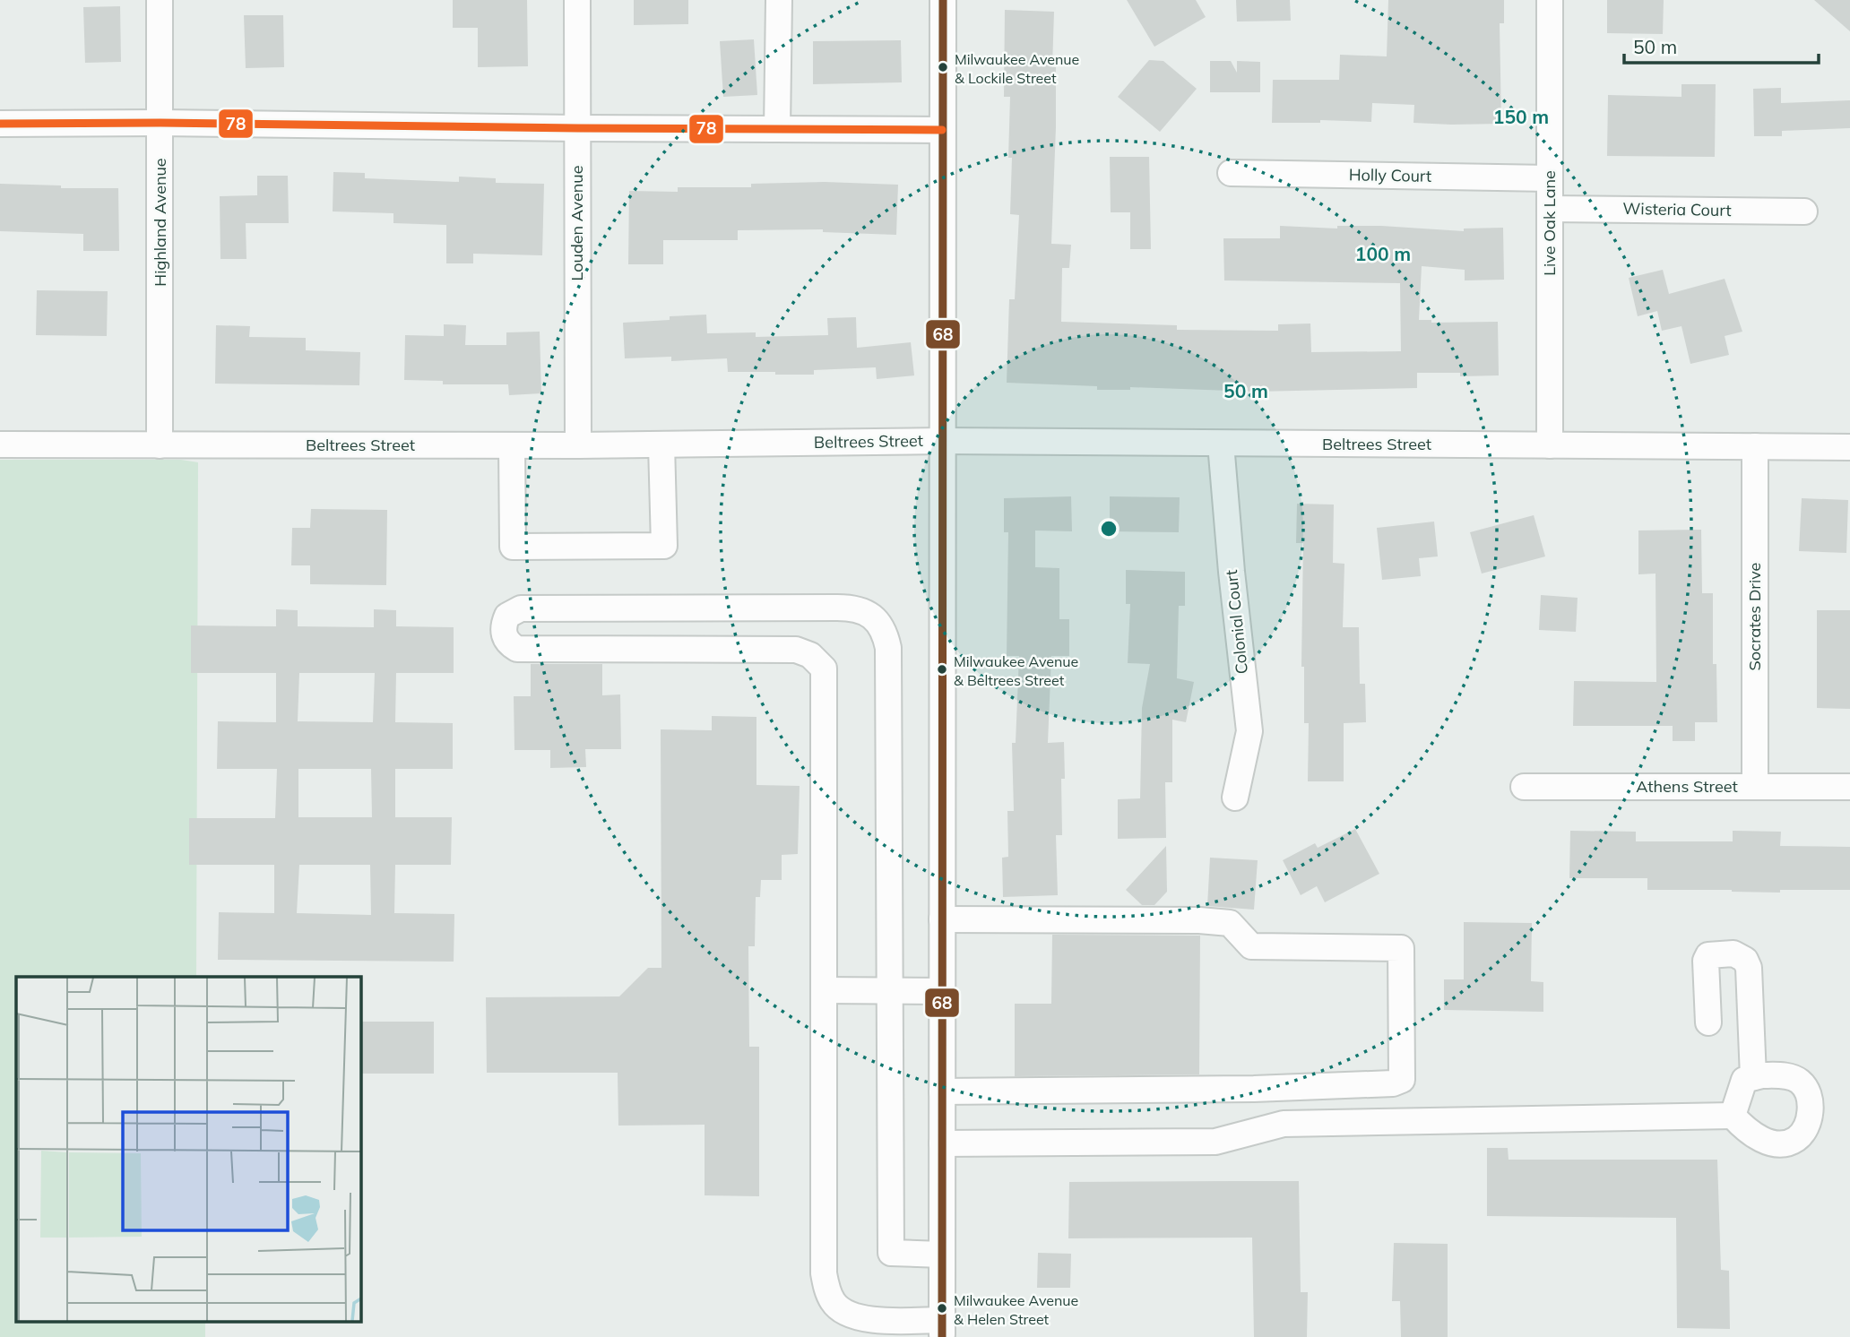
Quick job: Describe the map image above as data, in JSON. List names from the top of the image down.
{
  "streets": {
    "street": [
      "Holly Court",
      "Wisteria Court",
      "Highland Avenue",
      "Louden Avenue",
      "Live Oak Lane",
      "Beltrees Street",
      "Socrates Drive",
      "Colonial Court",
      "Athens Street"
    ]
  },
  "crossings": [
    ["Holly Court", "Live Oak Lane"],
    ["Wisteria Court", "Live Oak Lane"],
    ["Highland Avenue", "Beltrees Street"],
    ["Louden Avenue", "Beltrees Street"],
    ["Live Oak Lane", "Beltrees Street"],
    ["Beltrees Street", "Socrates Drive"],
    ["Beltrees Street", "Colonial Court"],
    ["Socrates Drive", "Athens Street"]
  ],
  "places": ["Milwaukee Avenue & Lockile Street", "Milwaukee Avenue & Beltrees Street", "Milwaukee Avenue & Helen Street"],
  "lines": ["transit line 68", "transit line 78"],
  "scale_bar": "50 m",
  "rings": ["150 m", "100 m", "50 m"]
}
